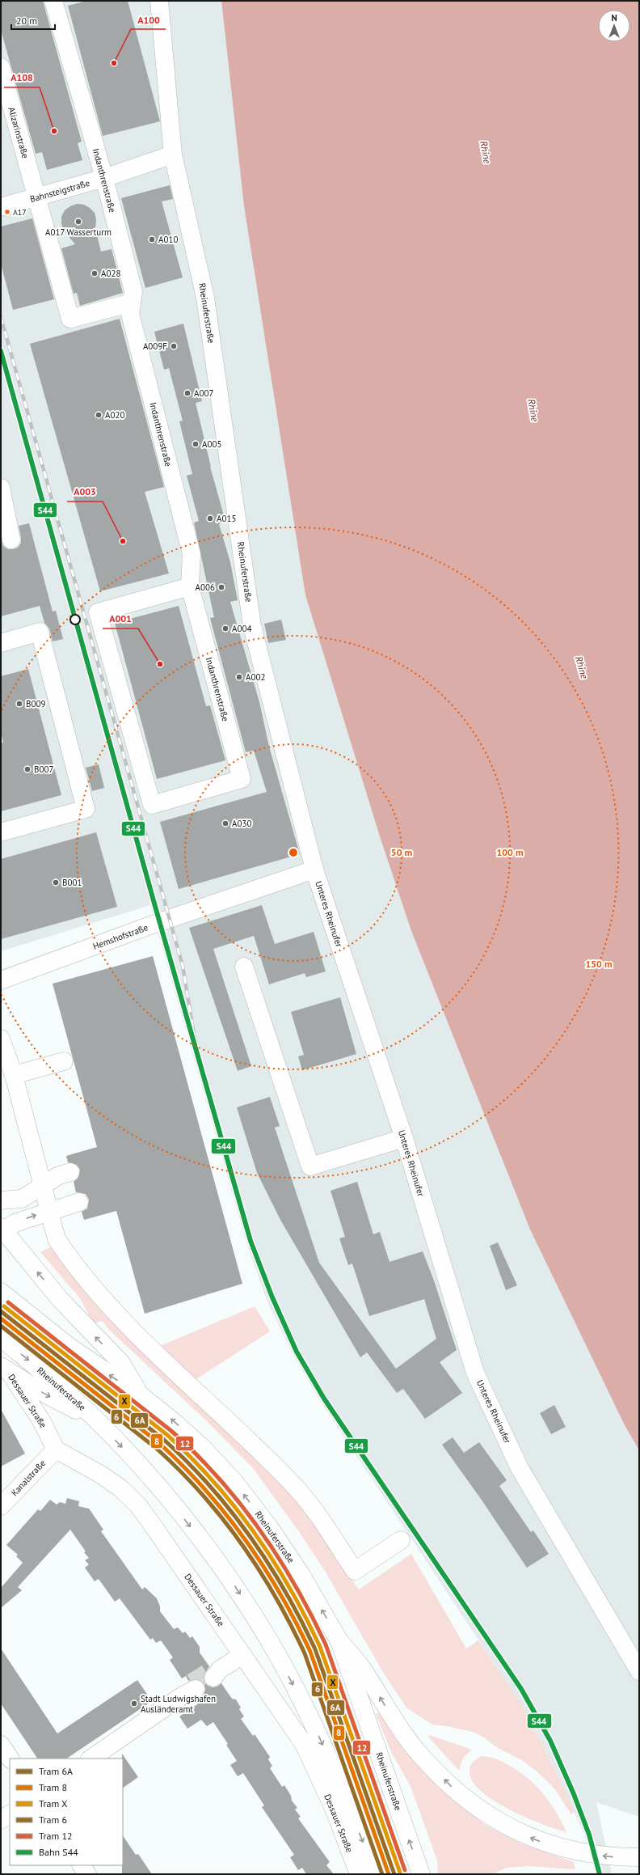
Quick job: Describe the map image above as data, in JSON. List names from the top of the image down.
{
  "streets": {
    "main road": [
      "Alizarinstraße",
      "Indanthrenstraße",
      "Bahnsteigstraße",
      "Rheinuferstraße",
      "Unteres Rheinufer",
      "Hemshofstraße",
      "Dessauer Straße",
      "Kanalstraße"
    ]
  },
  "crossings": [
    ["Alizarinstraße", "Indanthrenstraße"],
    ["Alizarinstraße", "Bahnsteigstraße"],
    ["Indanthrenstraße", "Bahnsteigstraße"],
    ["Bahnsteigstraße", "Rheinuferstraße"],
    ["Rheinuferstraße", "Unteres Rheinufer"],
    ["Unteres Rheinufer", "Hemshofstraße"],
    ["Dessauer Straße", "Kanalstraße"]
  ],
  "water": ["Rhine"],
  "places": [
    "A100",
    "A108",
    "A17",
    "A017 Wasserturm",
    "A010",
    "A028",
    "A009F",
    "A007",
    "A020",
    "A005",
    "A015",
    "A003",
    "A006",
    "A004",
    "A001",
    "A002",
    "B009",
    "B007",
    "A030",
    "B001",
    "Stadt Ludwigshafen Ausländeramt"
  ],
  "lines": [
    "rail line S44",
    "tram line 12",
    "tram line X",
    "tram line 6A",
    "tram line 8",
    "tram line 6"
  ],
  "legend": [
    "Tram 6A",
    "Tram 8",
    "Tram X",
    "Tram 6",
    "Tram 12",
    "Bahn S44"
  ],
  "scale_bar": "20 m",
  "north": "top",
  "rings": ["50 m", "100 m", "150 m"]
}
